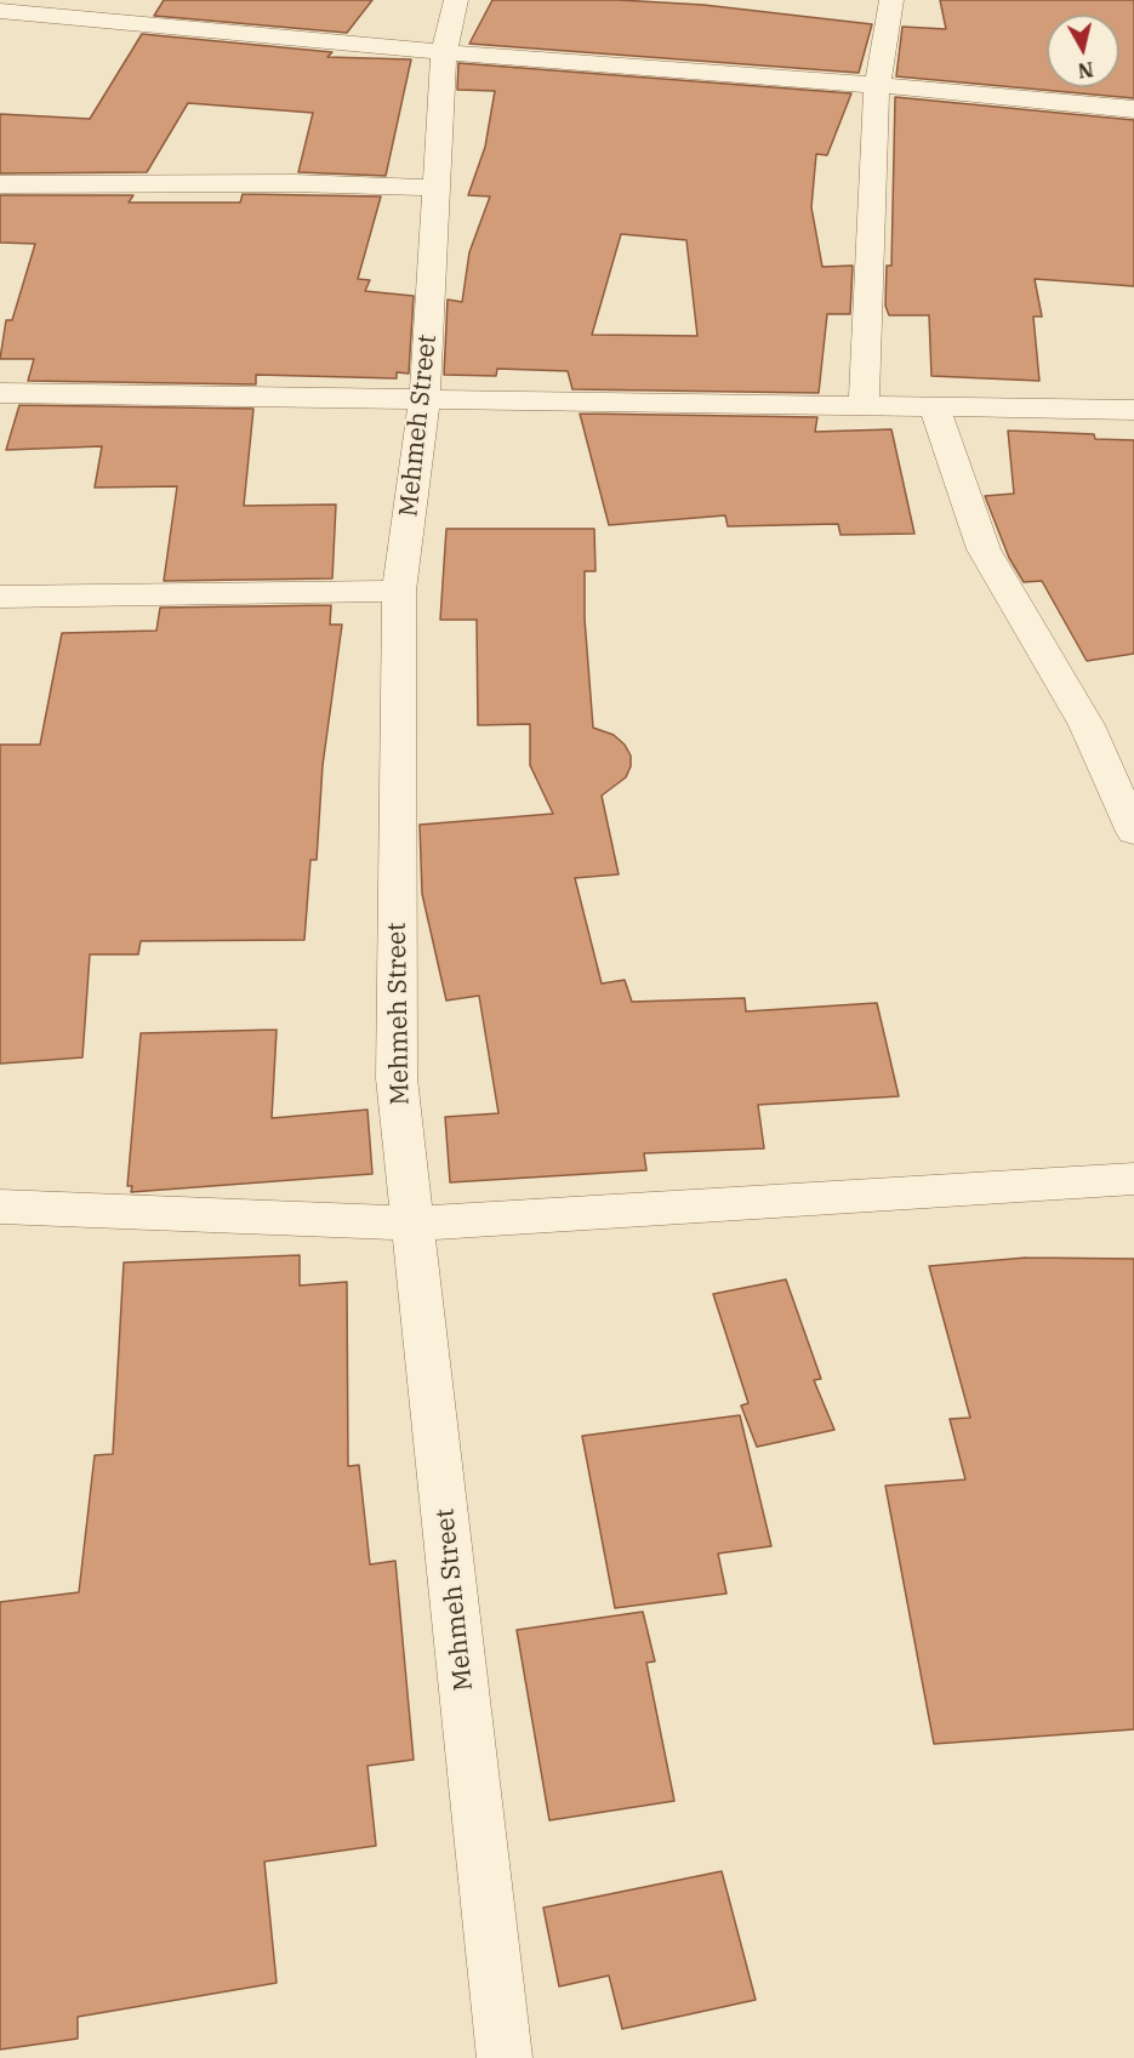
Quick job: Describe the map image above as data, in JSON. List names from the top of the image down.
{
  "streets": {
    "street": ["Mehmeh Street"]
  },
  "north": "bottom"
}
